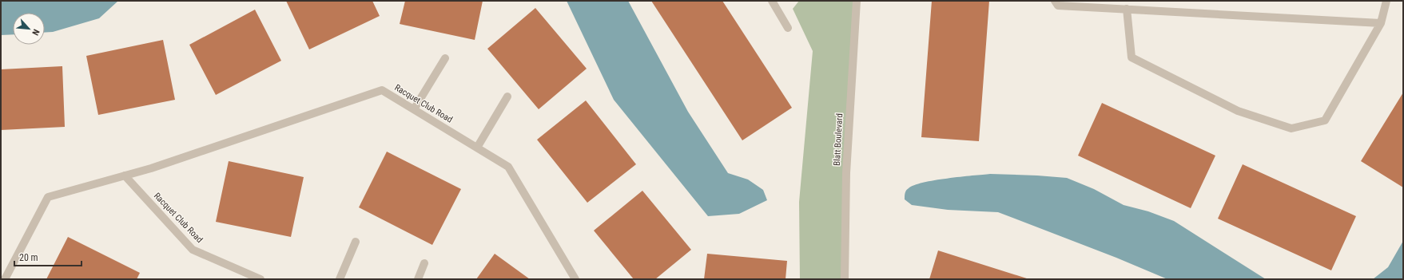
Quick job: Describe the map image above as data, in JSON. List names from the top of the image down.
{
  "streets": {
    "street": ["Racquet Club Road", "Blatt Boulevard"]
  },
  "scale_bar": "20 m",
  "north": "bottom right"
}
